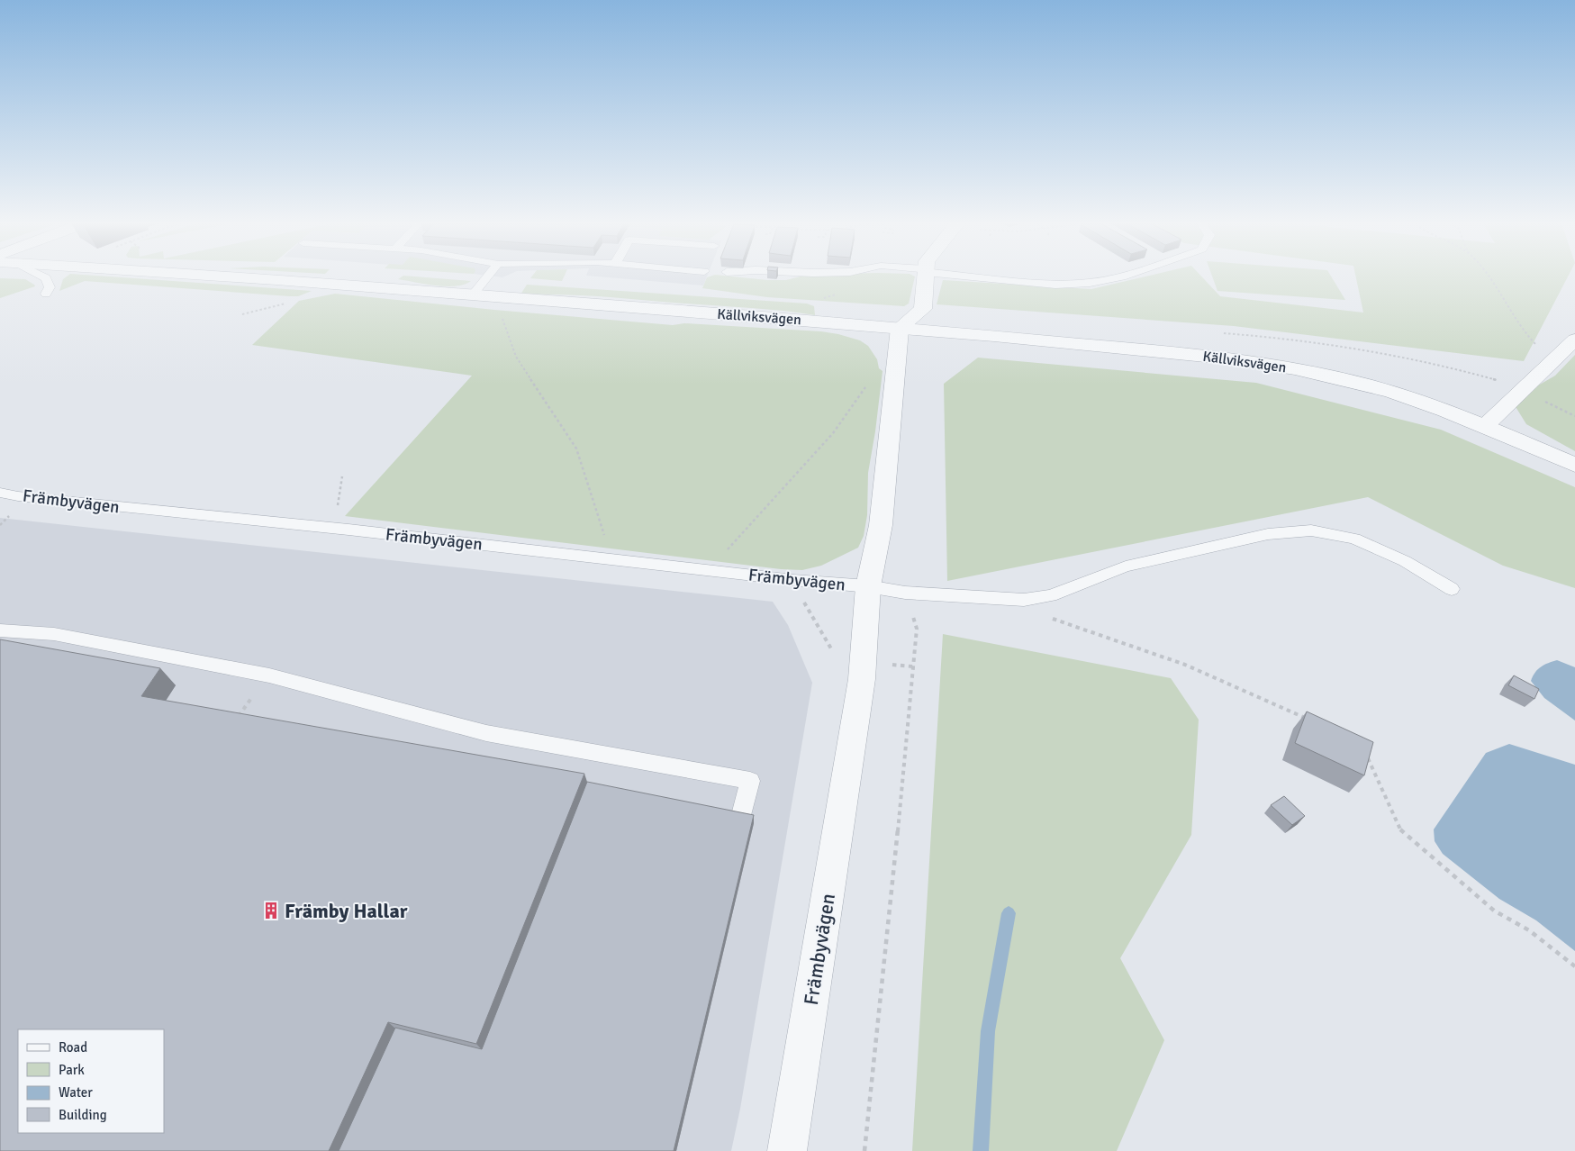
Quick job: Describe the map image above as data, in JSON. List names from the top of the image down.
{
  "streets": {
    "street": ["Källviksvägen", "Främbyvägen"]
  },
  "crossings": [
    ["Källviksvägen", "Främbyvägen"]
  ],
  "places": {
    "building": ["Främby Hallar"]
  },
  "legend": [
    "Road",
    "Park",
    "Water",
    "Building"
  ]
}
